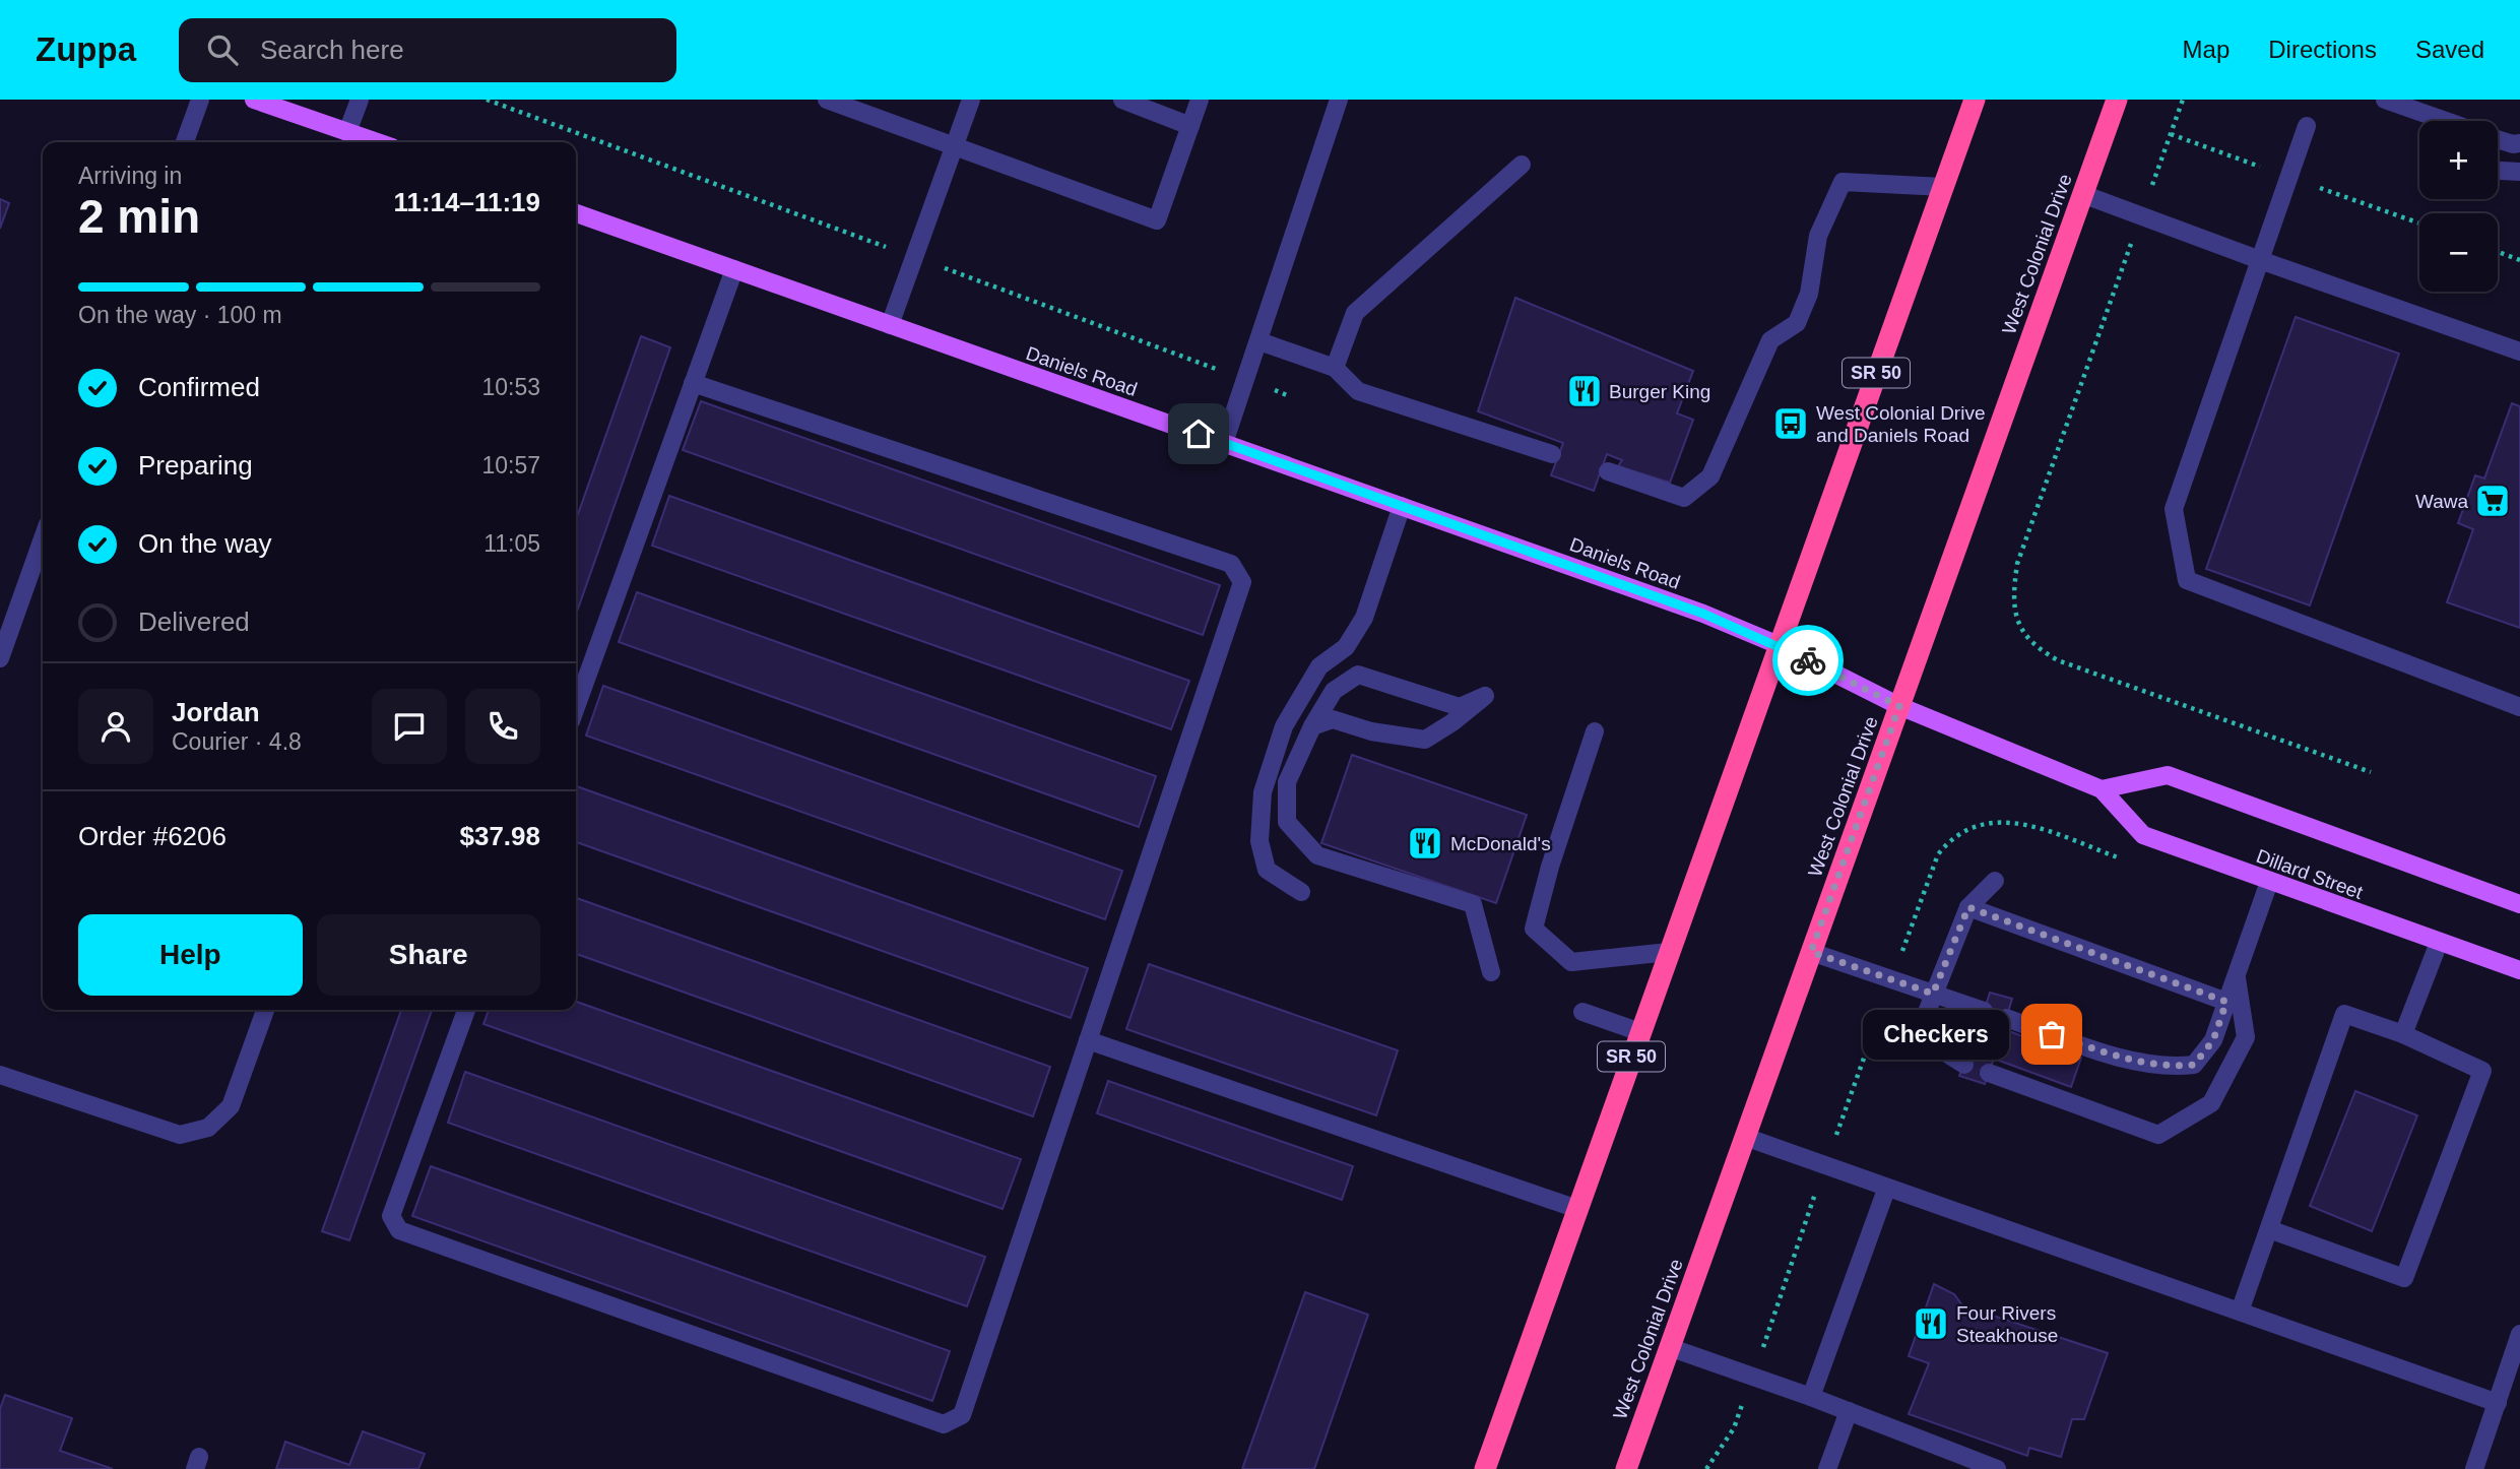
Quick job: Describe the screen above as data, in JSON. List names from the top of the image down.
{
  "streets": {
    "highway": ["West Colonial Drive", "SR 50"],
    "main road": ["Daniels Road", "Dillard Street"]
  },
  "crossings": [
    ["West Colonial Drive", "Dillard Street"],
    ["Daniels Road", "SR 50"],
    ["Daniels Road", "Dillard Street"],
    ["SR 50", "Dillard Street"]
  ],
  "places": {
    "restaurant": ["Burger King", "McDonald's", "Four Rivers Steakhouse"],
    "bus stop": ["West Colonial Drive and Daniels Road"],
    "supermarket": ["Wawa"],
    "other": ["Checkers"]
  },
  "page": {
    "header": "Zuppa",
    "search": "Search here",
    "nav": ["Map", "Directions", "Saved"],
    "map_buttons": ["+", "−"],
    "heading": ["2 min", "Arriving in", "11:14–11:19"],
    "panel": [
      "Jordan",
      "Courier · 4.8",
      "Order #6206",
      "$37.98"
    ],
    "bar": "On the way · 100 m",
    "list": [
      ["Confirmed", "10:53"],
      ["Preparing", "10:57"],
      ["On the way", "11:05"],
      "Delivered"
    ],
    "buttons": ["Help", "Share"],
    "bubble": "Checkers"
  }
}
